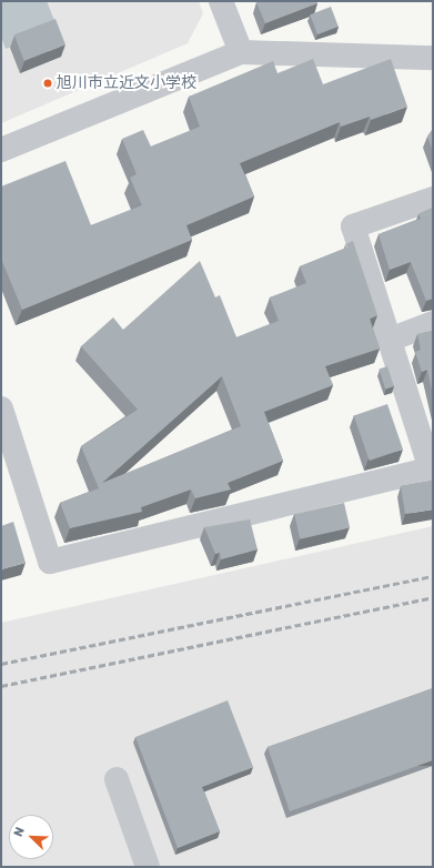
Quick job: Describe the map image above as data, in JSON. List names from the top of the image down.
{
  "places": ["旭川市立近文小学校"],
  "north": "top left"
}
